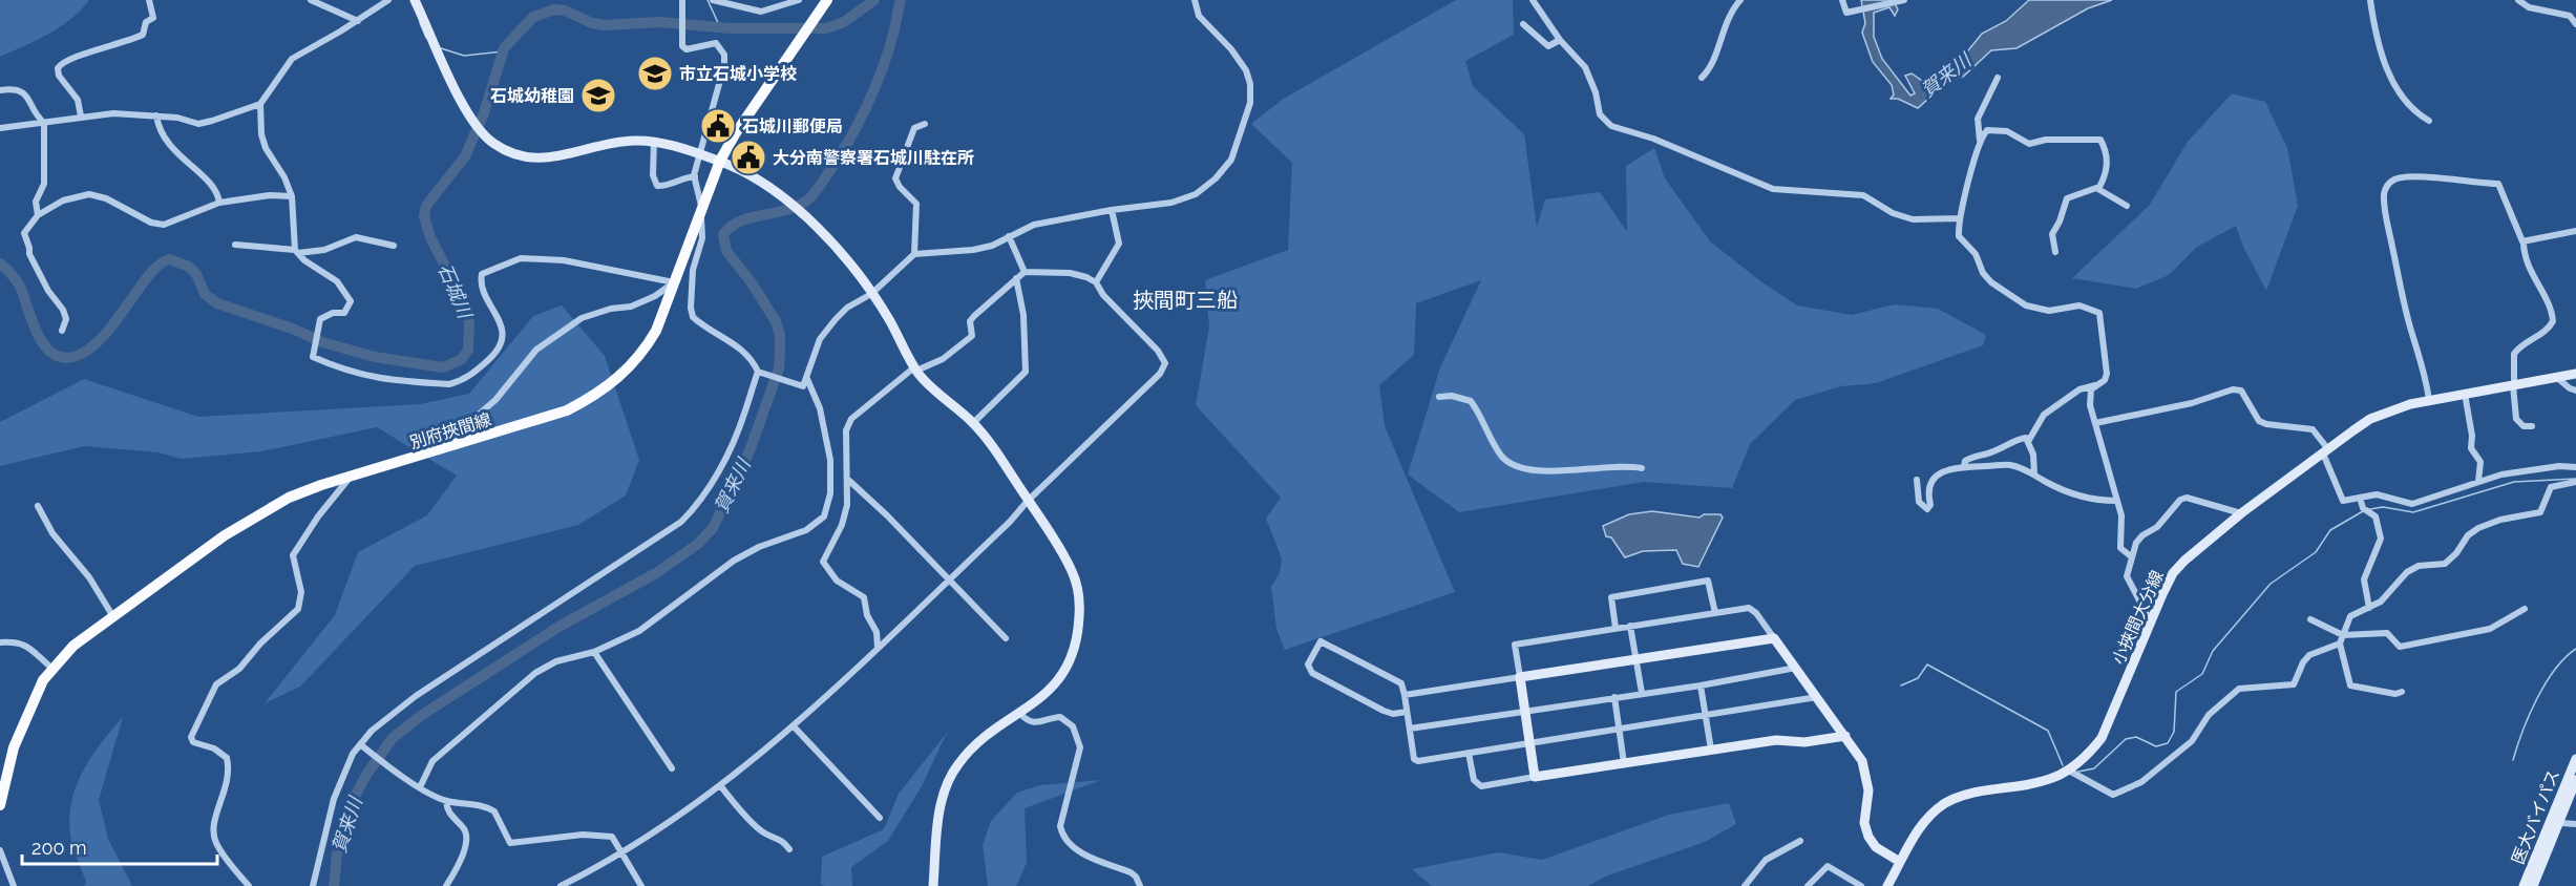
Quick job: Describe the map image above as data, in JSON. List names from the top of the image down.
{
  "streets": {
    "main road": ["別府挾間線"],
    "street": ["小挾間大分線", "医大バイパス"]
  },
  "districts": ["挾間町三船"],
  "water": ["賀来川", "石城川"],
  "places": {
    "school or university": ["市立石城小学校", "石城幼稚園"],
    "public building": ["石城川郵便局", "大分南警察署石城川駐在所"]
  },
  "scale_bar": "200 m"
}
